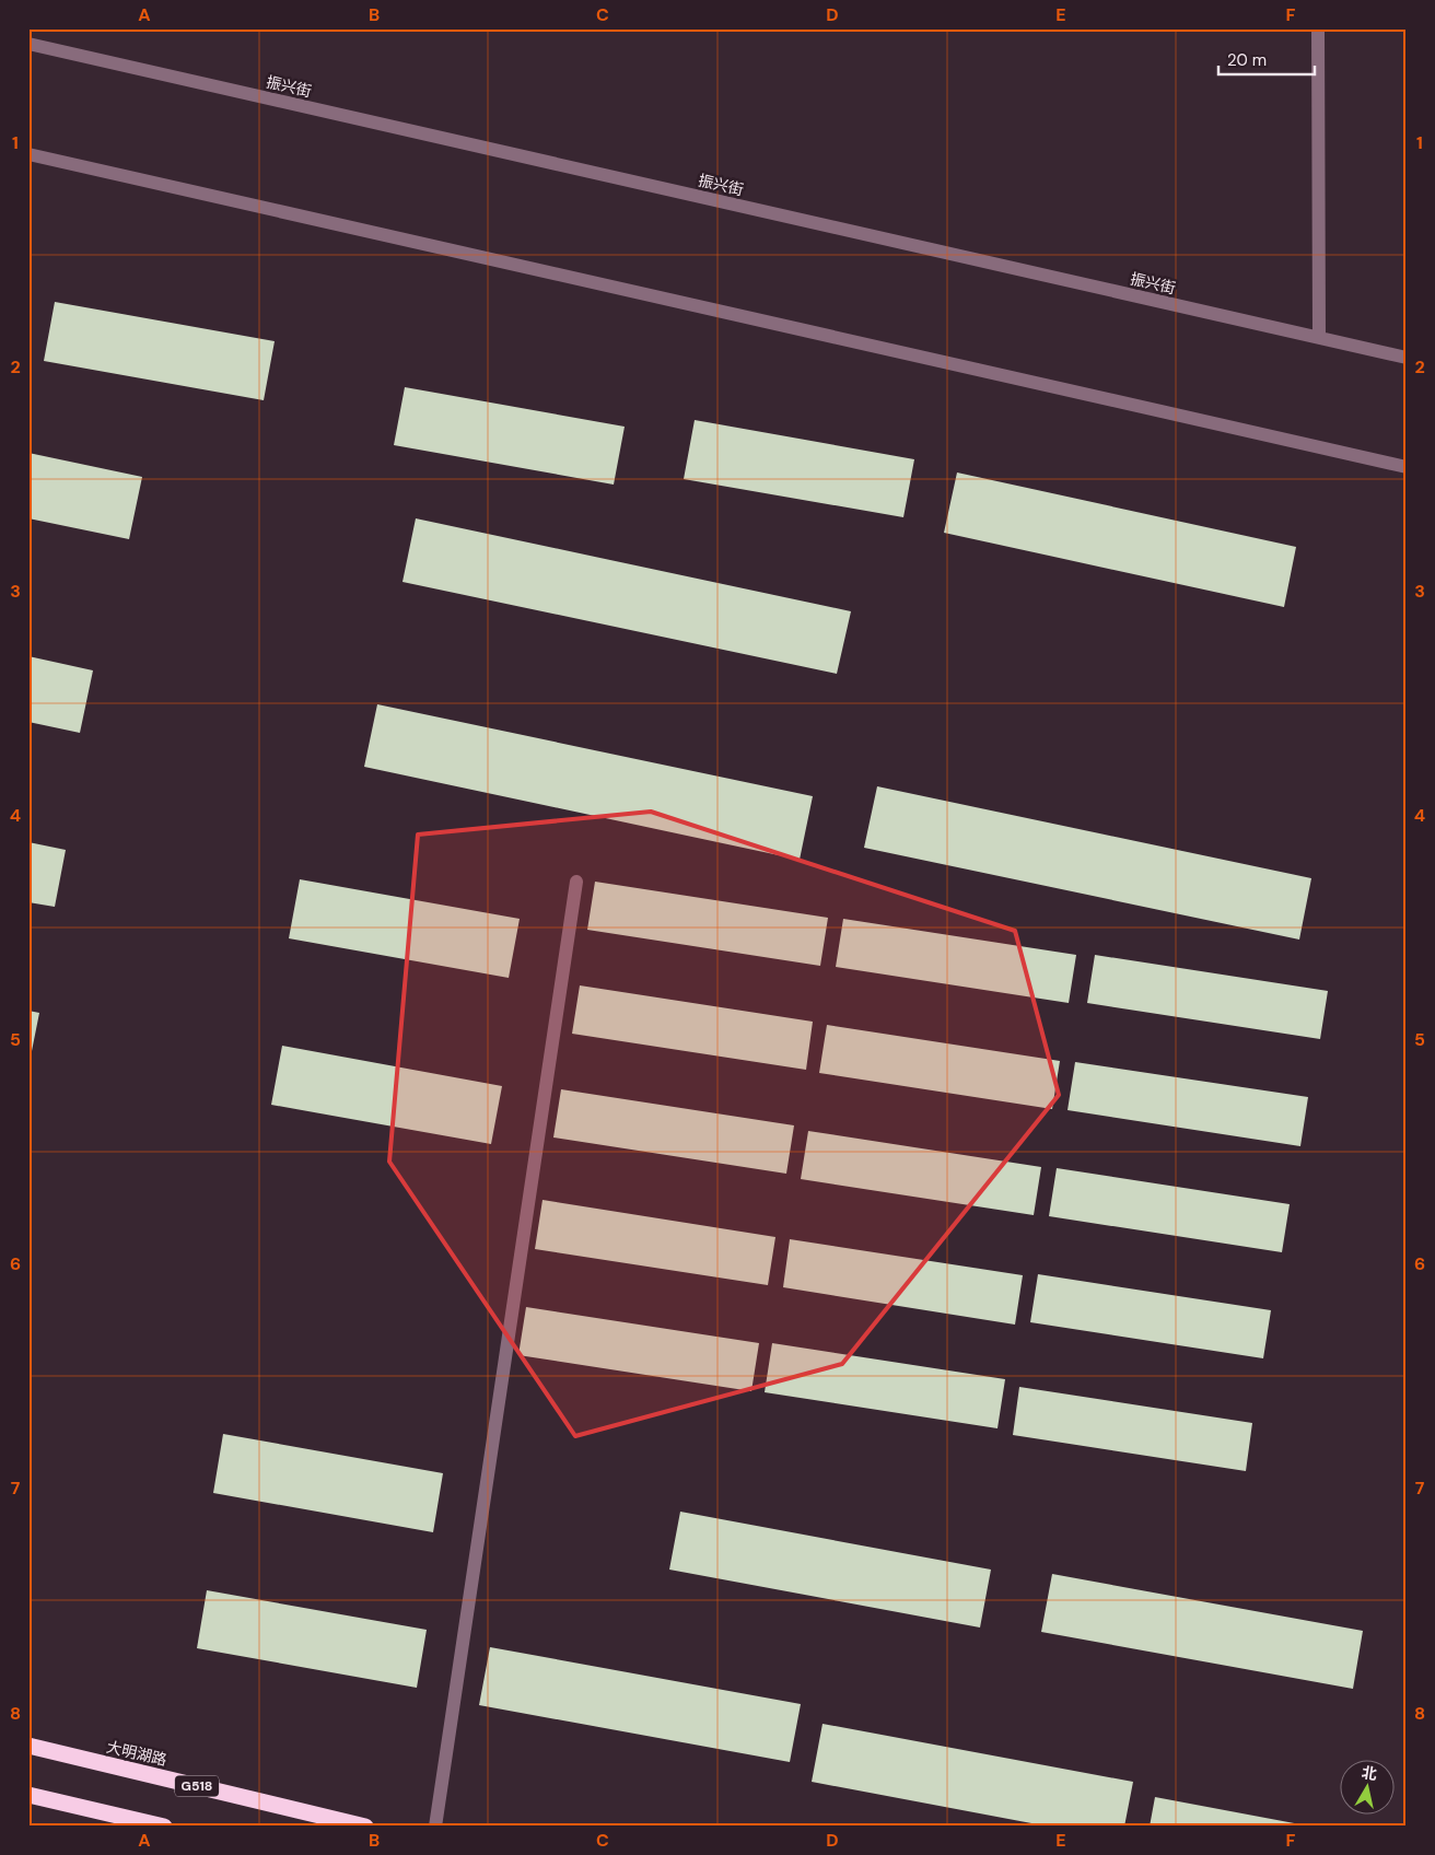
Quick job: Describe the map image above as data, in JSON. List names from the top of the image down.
{
  "streets": {
    "highway": ["大明湖路", "G518"],
    "street": ["振兴街"]
  },
  "scale_bar": "20 m",
  "north": "top",
  "grid": {
    "columns": [
      "A",
      "B",
      "C",
      "D",
      "E",
      "F"
    ],
    "rows": [
      "1",
      "2",
      "3",
      "4",
      "5",
      "6",
      "7",
      "8"
    ]
  }
}
